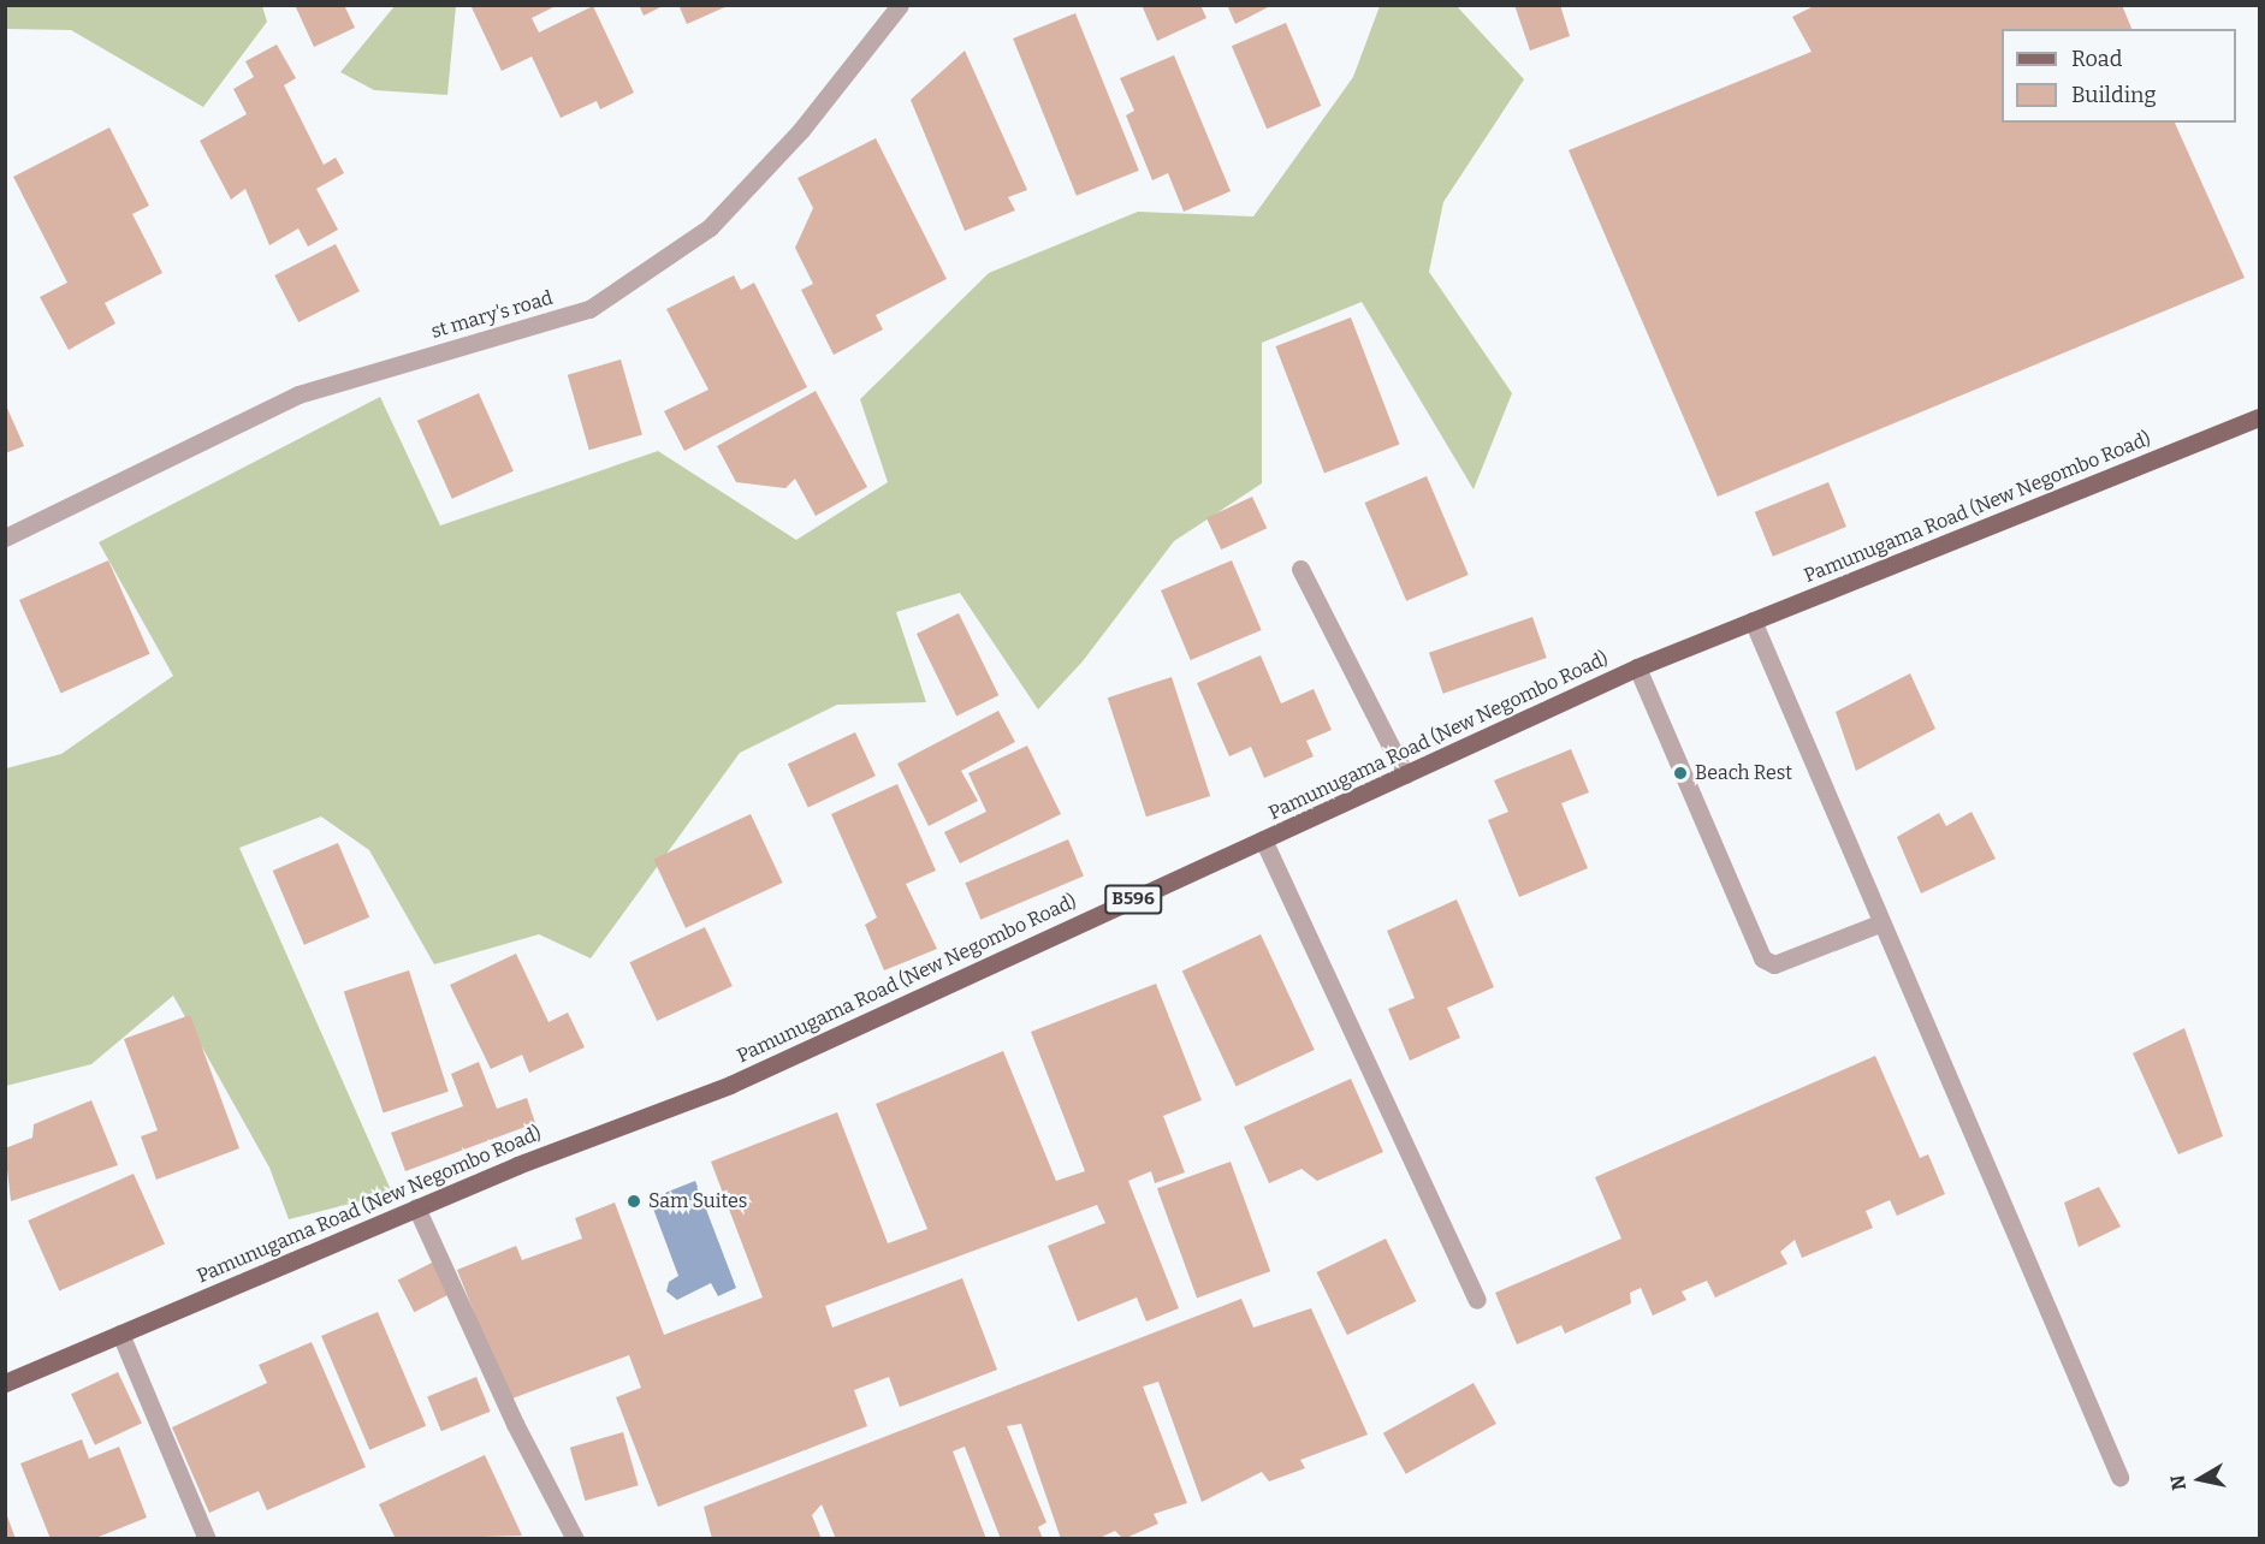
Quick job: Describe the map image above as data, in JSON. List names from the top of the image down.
{
  "streets": {
    "main road": ["Pamunugama Road (New Negombo Road)", "B596"],
    "street": ["st mary's road"]
  },
  "places": ["Beach Rest", "Sam Suites"],
  "legend": ["Road", "Building"],
  "north": "left"
}
